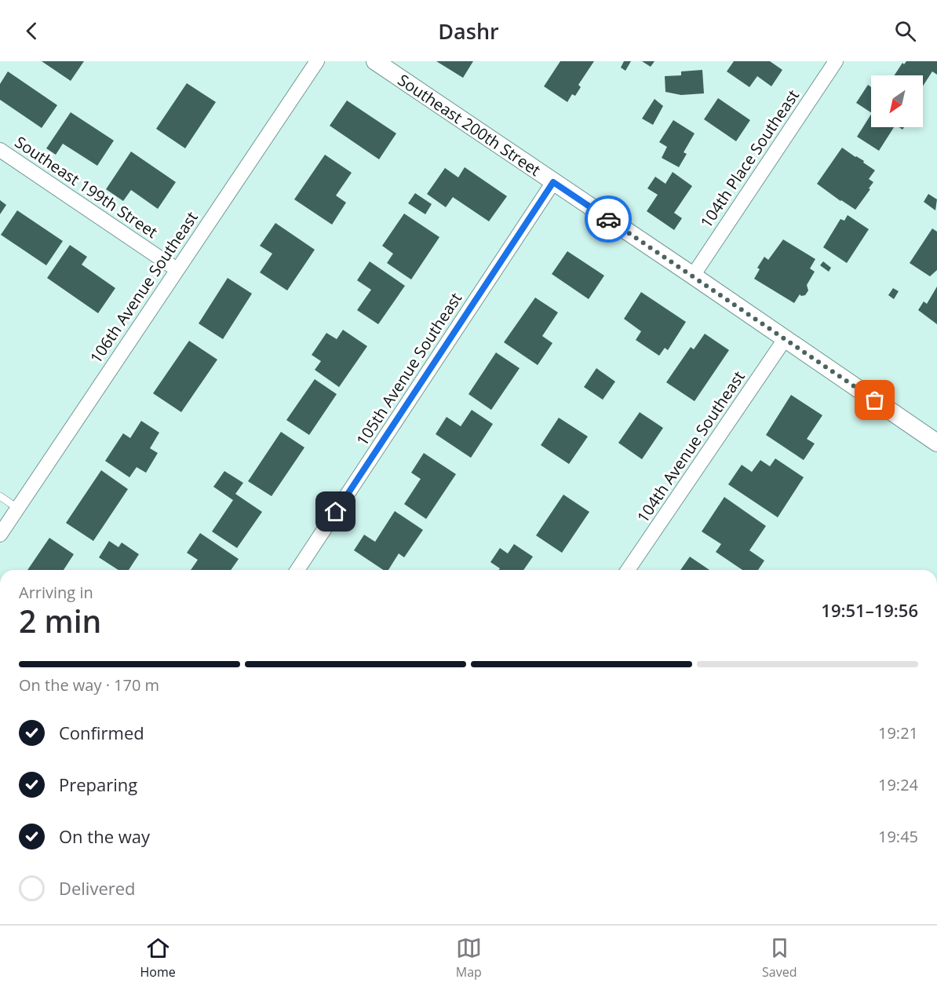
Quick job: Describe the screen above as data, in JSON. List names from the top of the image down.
{
  "streets": {
    "street": [
      "Southeast 200th Street",
      "104th Place Southeast",
      "Southeast 199th Street",
      "106th Avenue Southeast",
      "105th Avenue Southeast",
      "104th Avenue Southeast"
    ]
  },
  "crossings": [
    ["Southeast 200th Street", "104th Place Southeast"],
    ["Southeast 200th Street", "105th Avenue Southeast"],
    ["Southeast 200th Street", "104th Avenue Southeast"],
    ["Southeast 199th Street", "106th Avenue Southeast"]
  ],
  "north": "bottom left",
  "page": {
    "header": "Dashr",
    "heading": ["2 min", "Arriving in", "19:51–19:56"],
    "bar": "On the way · 170 m",
    "list": [
      ["Confirmed", "19:21"],
      ["Preparing", "19:24"],
      ["On the way", "19:45"],
      "Delivered"
    ],
    "tabs": ["Home", "Map", "Saved"]
  }
}
